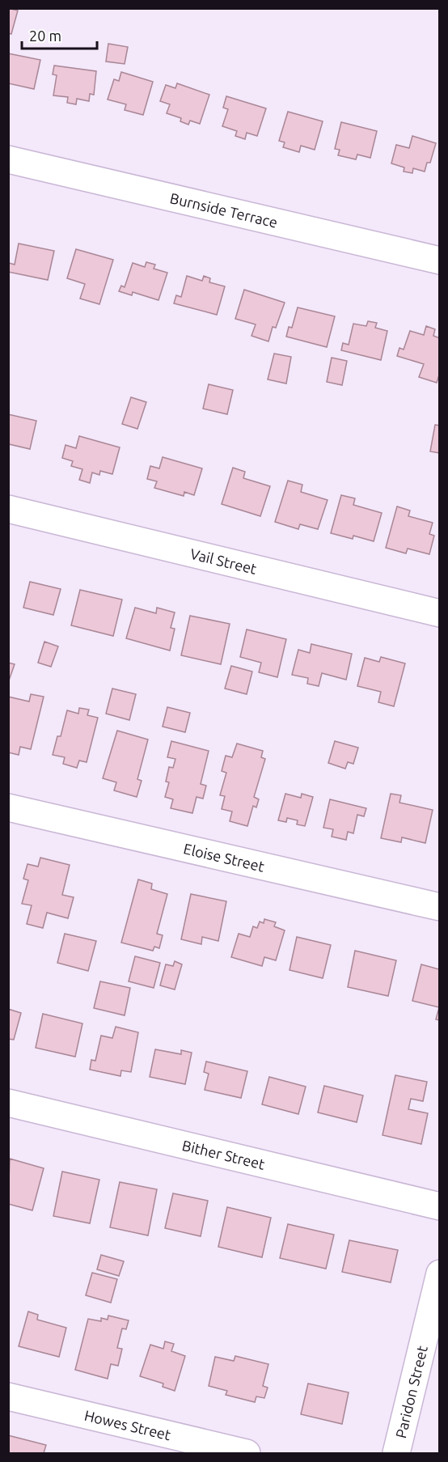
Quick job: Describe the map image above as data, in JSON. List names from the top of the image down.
{
  "streets": {
    "street": [
      "Burnside Terrace",
      "Vail Street",
      "Eloise Street",
      "Bither Street",
      "Paridon Street",
      "Howes Street"
    ]
  },
  "scale_bar": "20 m"
}
